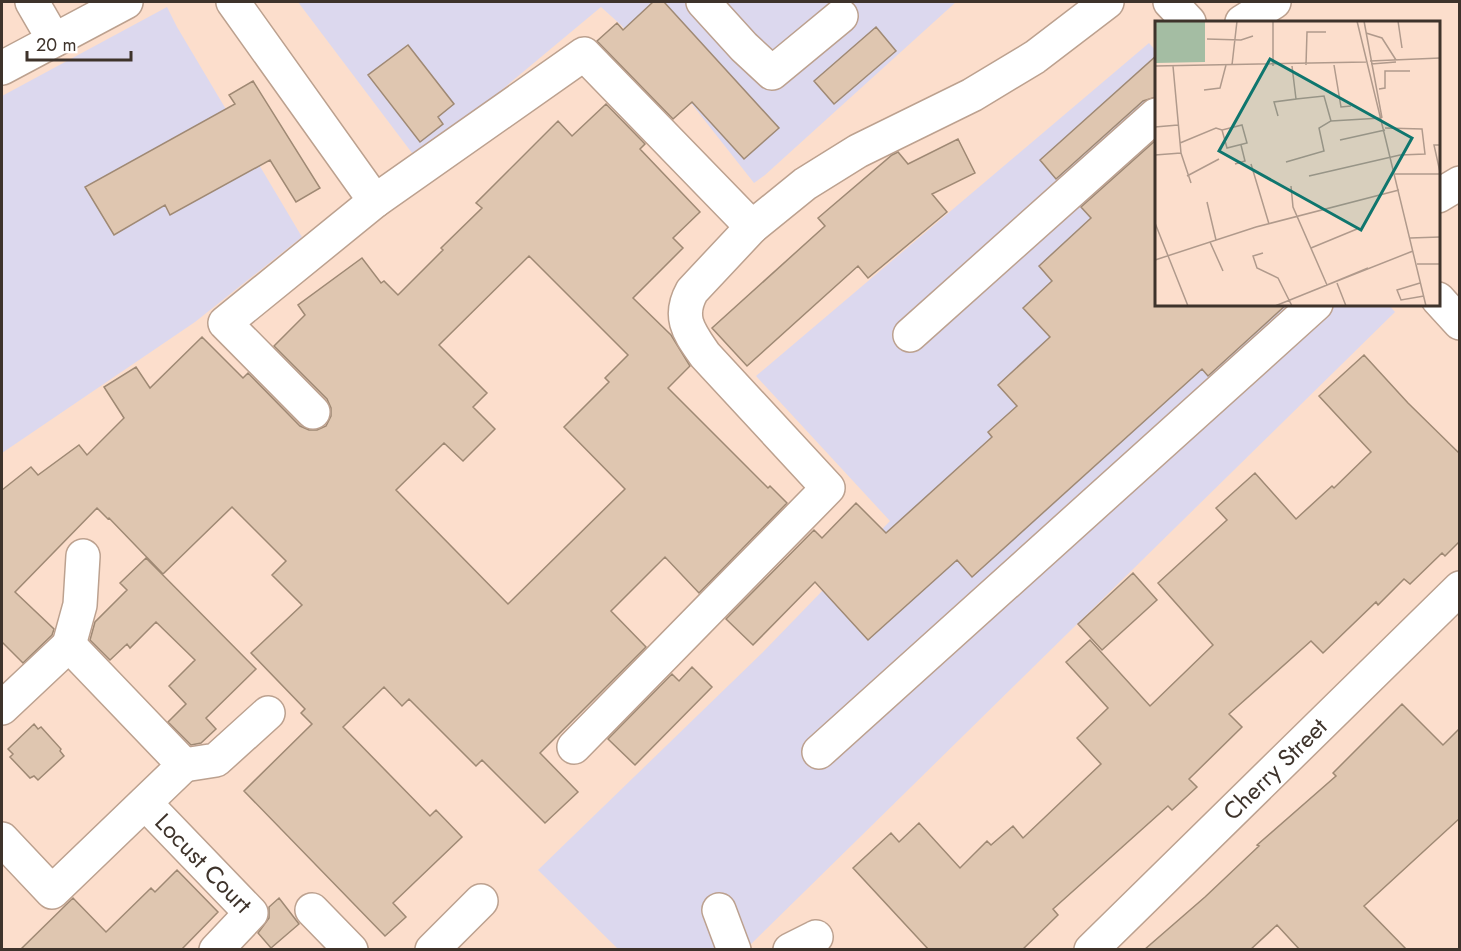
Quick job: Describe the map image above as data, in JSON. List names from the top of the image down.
{
  "streets": {
    "street": ["Cherry Street", "Locust Court"]
  },
  "scale_bar": "20 m"
}
